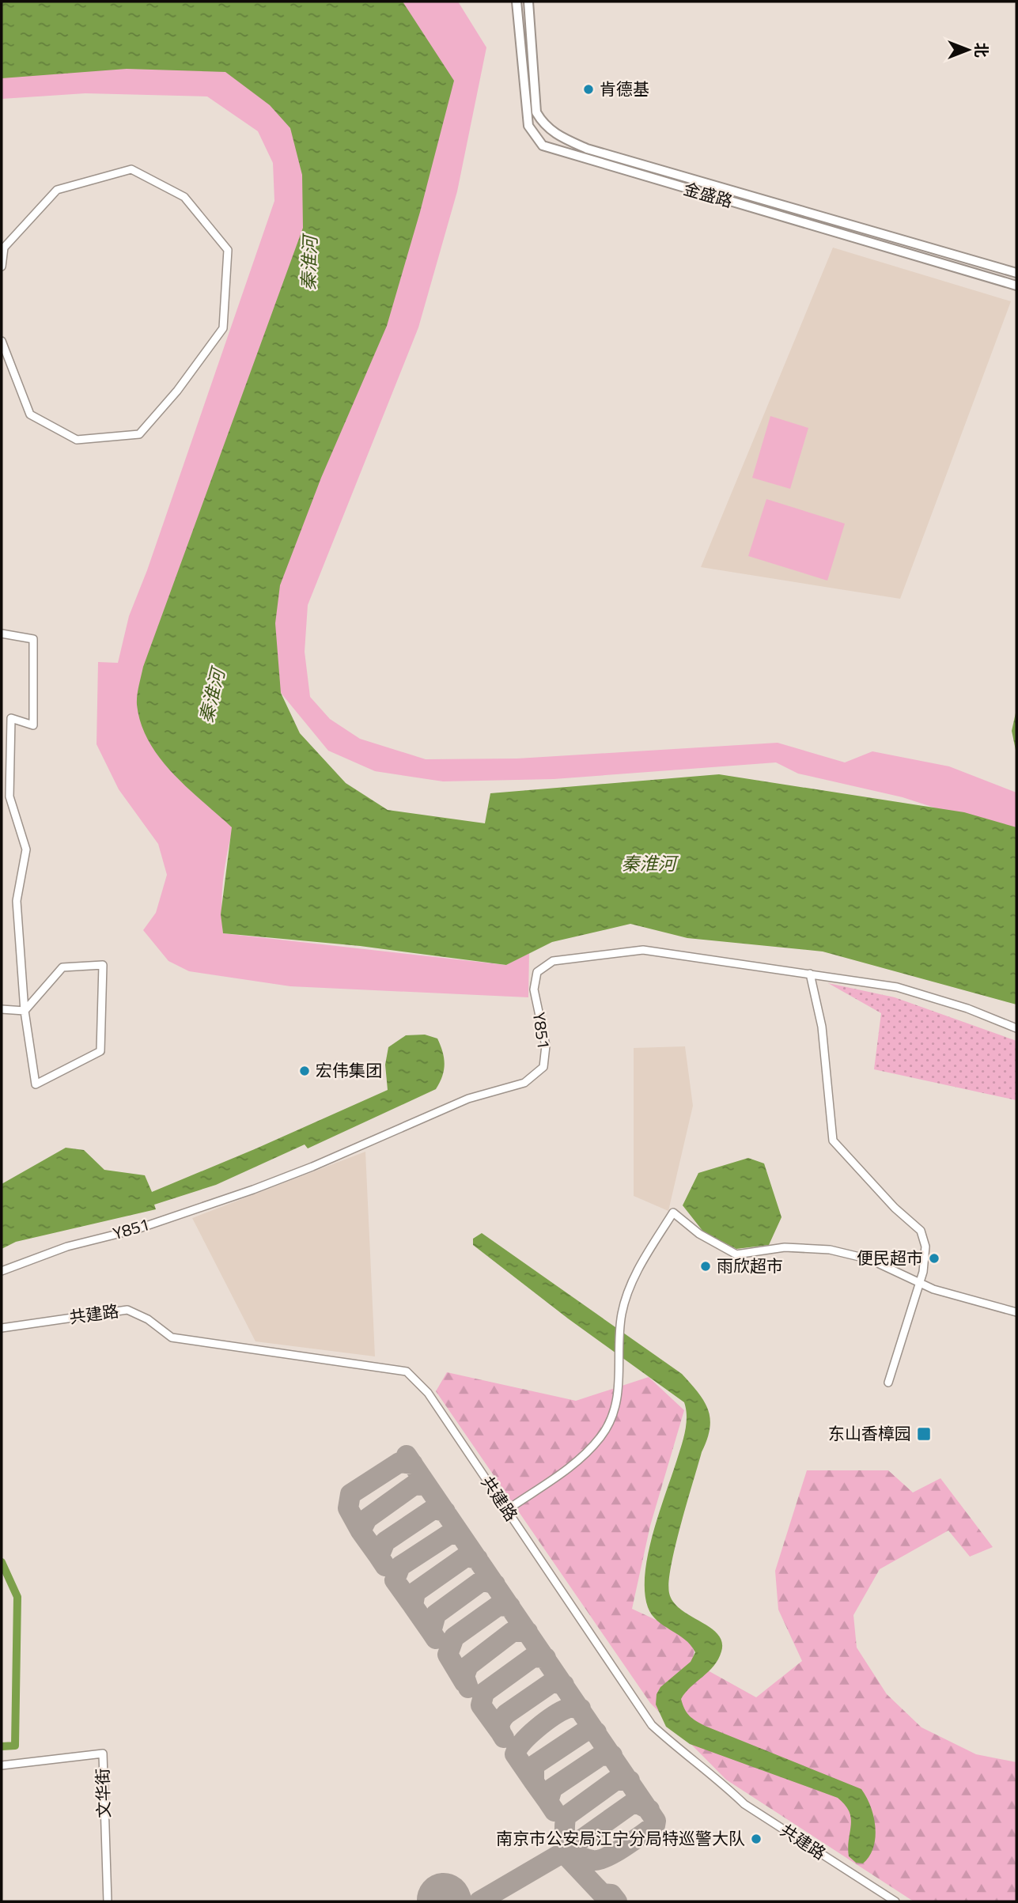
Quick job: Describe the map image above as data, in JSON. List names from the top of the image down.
{
  "streets": {
    "street": [
      "金盛路",
      "Y851",
      "共建路",
      "文华街"
    ]
  },
  "water": ["秦淮河"],
  "places": {
    "other": [
      "肯德基",
      "宏伟集团",
      "便民超市",
      "雨欣超市",
      "南京市公安局江宁分局特巡警大队"
    ],
    "transit": ["东山香樟园"]
  },
  "north": "right"
}
